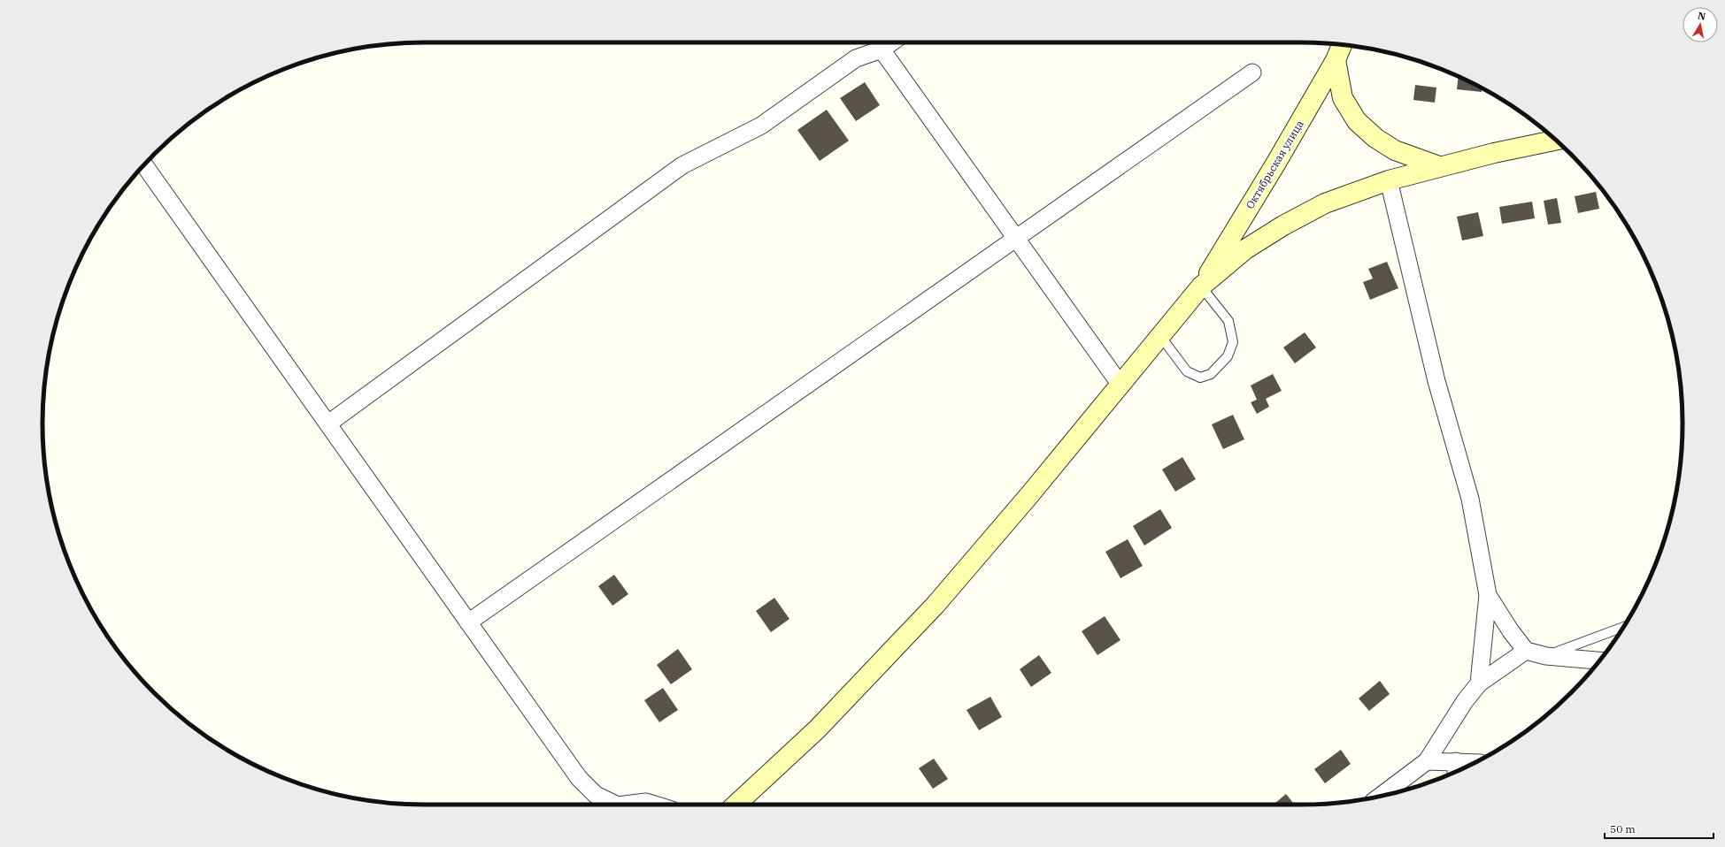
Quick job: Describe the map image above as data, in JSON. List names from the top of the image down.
{
  "streets": {
    "street": ["Октябрьская улица"]
  },
  "scale_bar": "50 m",
  "north": "top"
}
